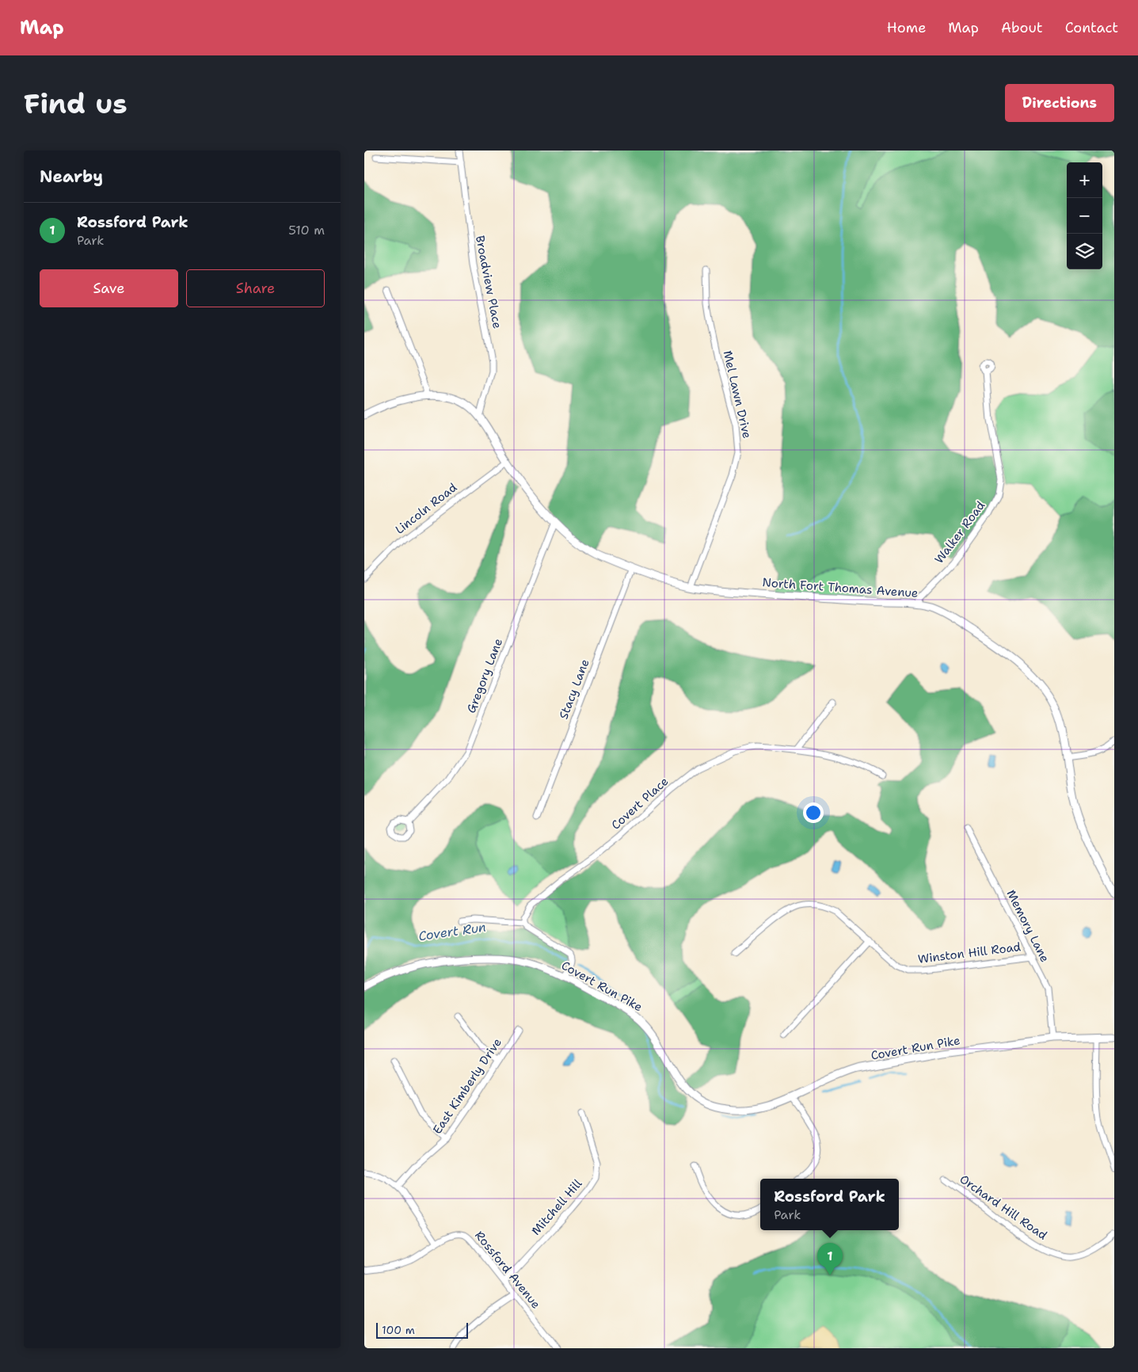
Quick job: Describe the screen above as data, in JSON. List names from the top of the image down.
{
  "streets": {
    "street": [
      "Broadview Place",
      "Mel Lawn Drive",
      "Lincoln Road",
      "Walker Road",
      "North Fort Thomas Avenue",
      "Gregory Lane",
      "Stacy Lane",
      "Covert Place",
      "Memory Lane",
      "Winston Hill Road",
      "Covert Run Pike",
      "East Kimberly Drive",
      "Mitchell Hill",
      "Orchard Hill Road",
      "Rossford Avenue"
    ]
  },
  "crossings": [
    ["Broadview Place", "North Fort Thomas Avenue"],
    ["Mel Lawn Drive", "North Fort Thomas Avenue"],
    ["Lincoln Road", "North Fort Thomas Avenue"],
    ["Walker Road", "North Fort Thomas Avenue"],
    ["North Fort Thomas Avenue", "Gregory Lane"],
    ["North Fort Thomas Avenue", "Stacy Lane"],
    ["Memory Lane", "Winston Hill Road"],
    ["Memory Lane", "Covert Run Pike"],
    ["Mitchell Hill", "Rossford Avenue"]
  ],
  "water": ["Covert Run"],
  "scale_bar": "100 m",
  "page": {
    "header": "Map",
    "nav": [
      "Home",
      "Map",
      "About",
      "Contact"
    ],
    "buttons": [
      "Directions",
      ["Save", "Share"]
    ],
    "title": "Find us",
    "heading": "Nearby",
    "map_buttons": ["+", "−"],
    "list": [
      {
        "mark": "1",
        "name": "Rossford Park",
        "note": "Park",
        "value": "510 m"
      }
    ],
    "popup": ["Rossford Park", "Park"],
    "pins": "1",
    "scale": "100 m"
  }
}
